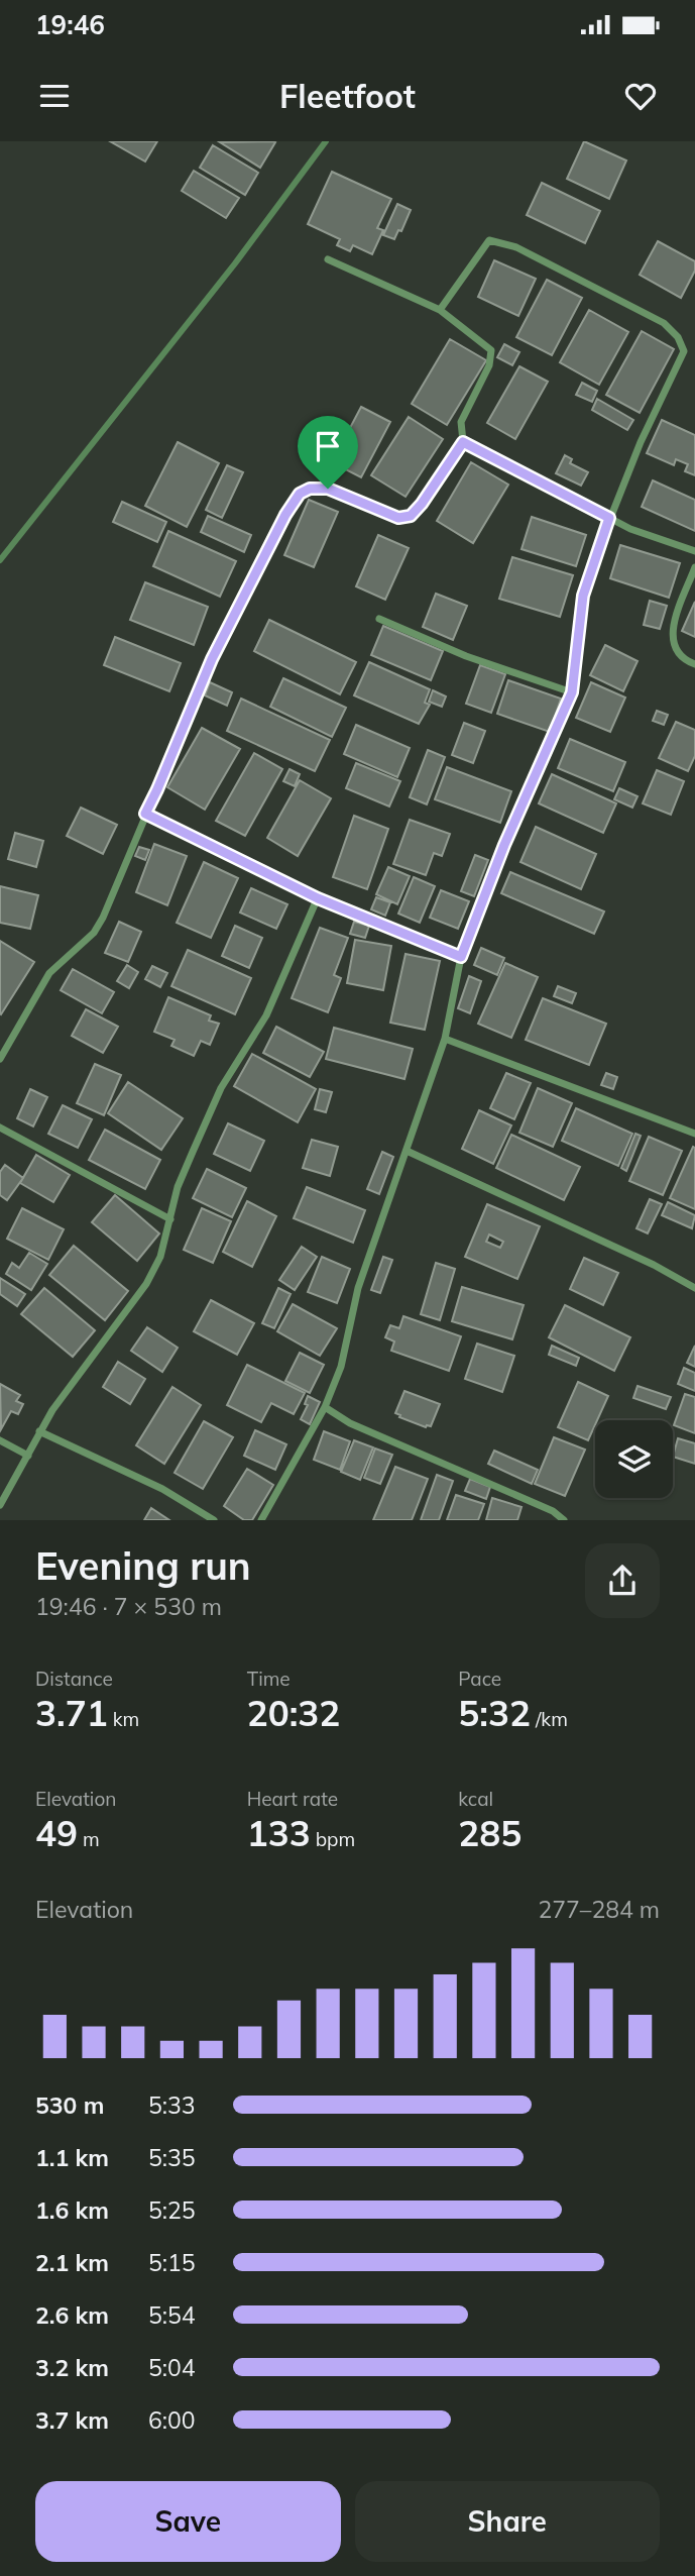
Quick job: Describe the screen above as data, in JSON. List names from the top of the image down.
{
  "page": {
    "status": "19:46",
    "header": "Fleetfoot",
    "heading": ["Evening run", "19:46 · 7 × 530 m"],
    "stats": [
      ["Distance", "3.71 km"],
      ["Time", "20:32"],
      ["Pace", "5:32 /km"],
      ["Elevation", "49 m"],
      ["Heart rate", "133 bpm"],
      ["kcal", "285"]
    ],
    "chart": ["Elevation", "277–284 m"],
    "list": [
      {
        "name": "530 m",
        "note": "5:33"
      },
      {
        "name": "1.1 km",
        "note": "5:35"
      },
      {
        "name": "1.6 km",
        "note": "5:25"
      },
      {
        "name": "2.1 km",
        "note": "5:15"
      },
      {
        "name": "2.6 km",
        "note": "5:54"
      },
      {
        "name": "3.2 km",
        "note": "5:04"
      },
      {
        "name": "3.7 km",
        "note": "6:00"
      }
    ],
    "buttons": ["Save", "Share"]
  }
}
